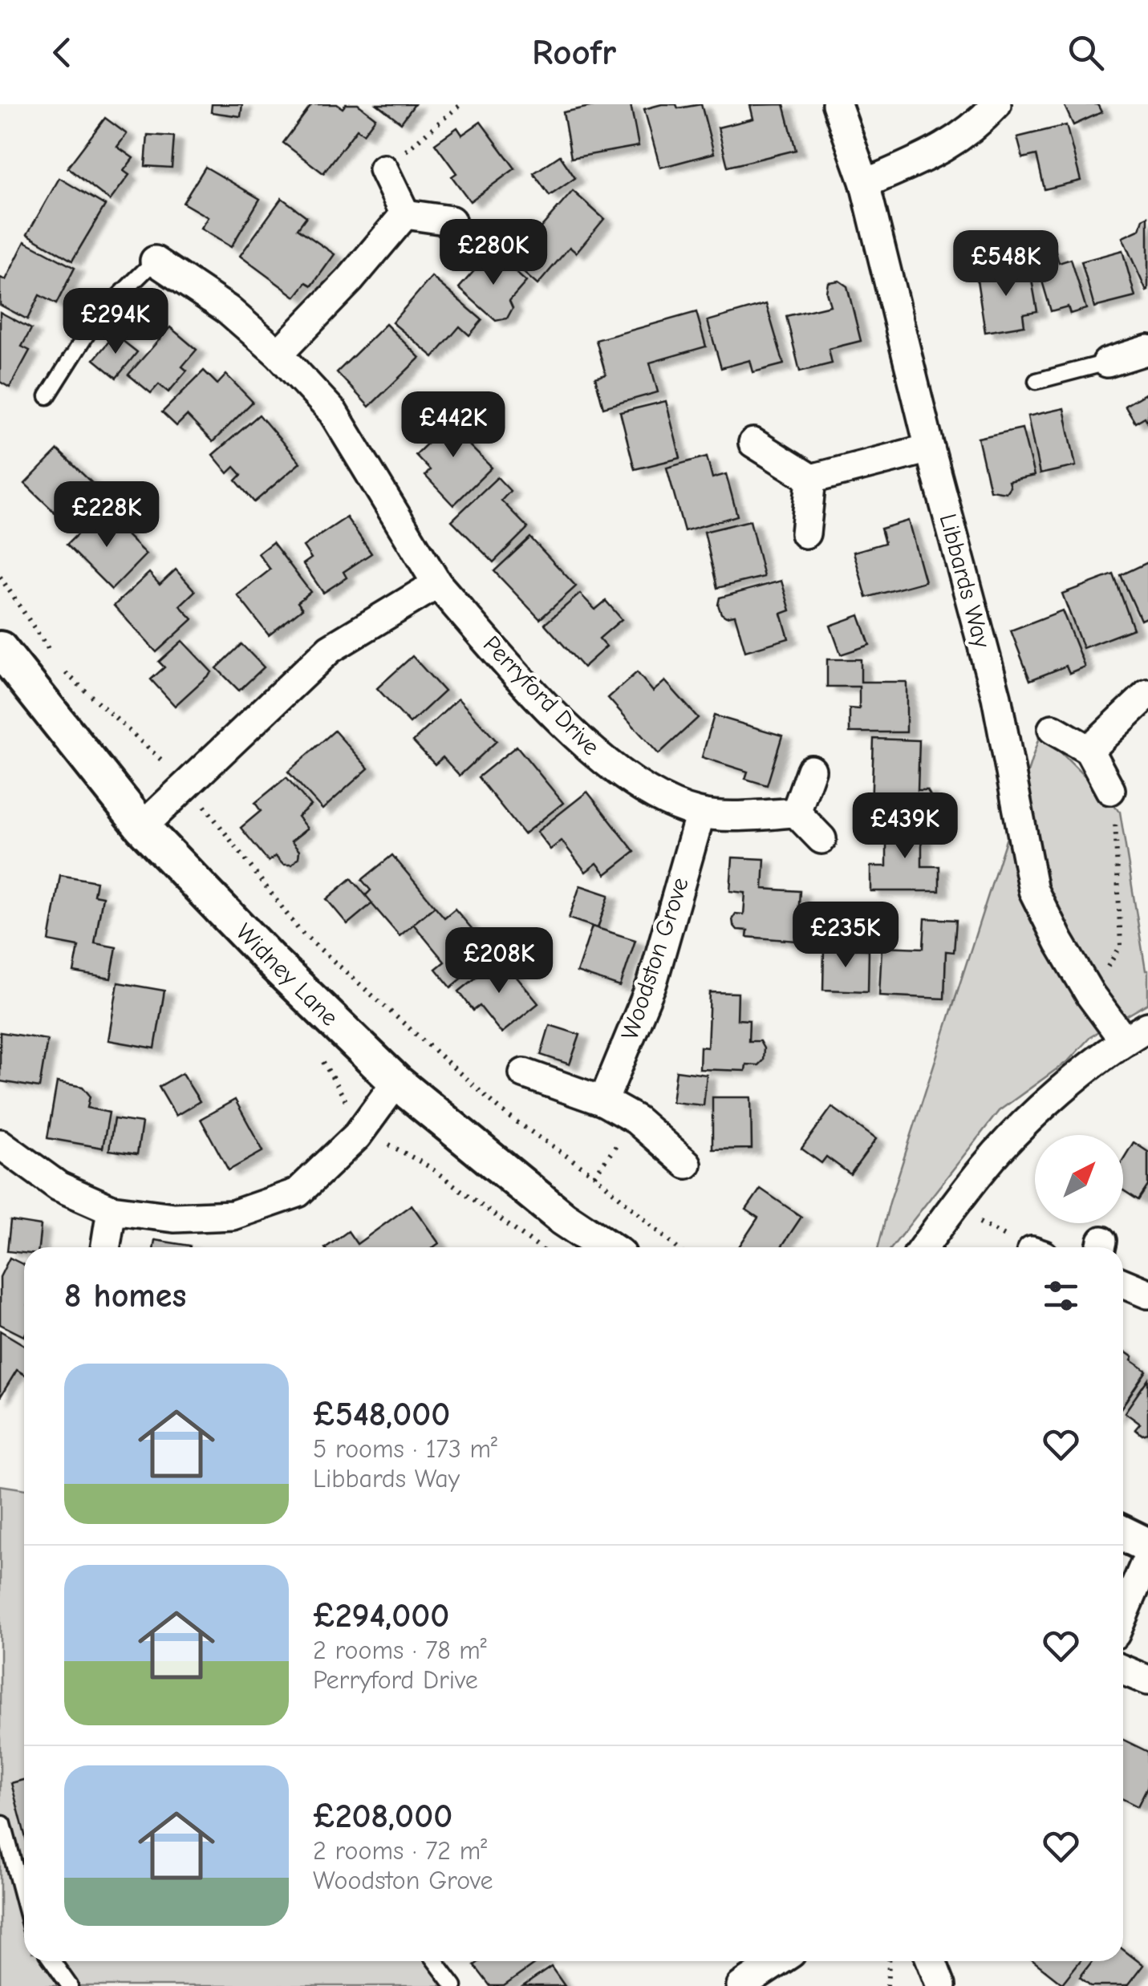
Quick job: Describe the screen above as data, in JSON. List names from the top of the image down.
{
  "streets": {
    "street": [
      "Libbards Way",
      "Perryford Drive",
      "Woodston Grove",
      "Widney Lane"
    ]
  },
  "crossings": [
    ["Perryford Drive", "Woodston Grove"]
  ],
  "north": "top right",
  "page": {
    "header": "Roofr",
    "price": [
      "£280K",
      "£548K",
      "£294K",
      "£442K",
      "£228K",
      "£439K",
      "£235K",
      "£208K"
    ],
    "heading": "8 homes",
    "list": [
      {
        "name": "£548,000",
        "note": "5 rooms · 173 m² · Libbards Way"
      },
      {
        "name": "£294,000",
        "note": "2 rooms · 78 m² · Perryford Drive"
      },
      {
        "name": "£208,000",
        "note": "2 rooms · 72 m² · Woodston Grove"
      }
    ]
  }
}
